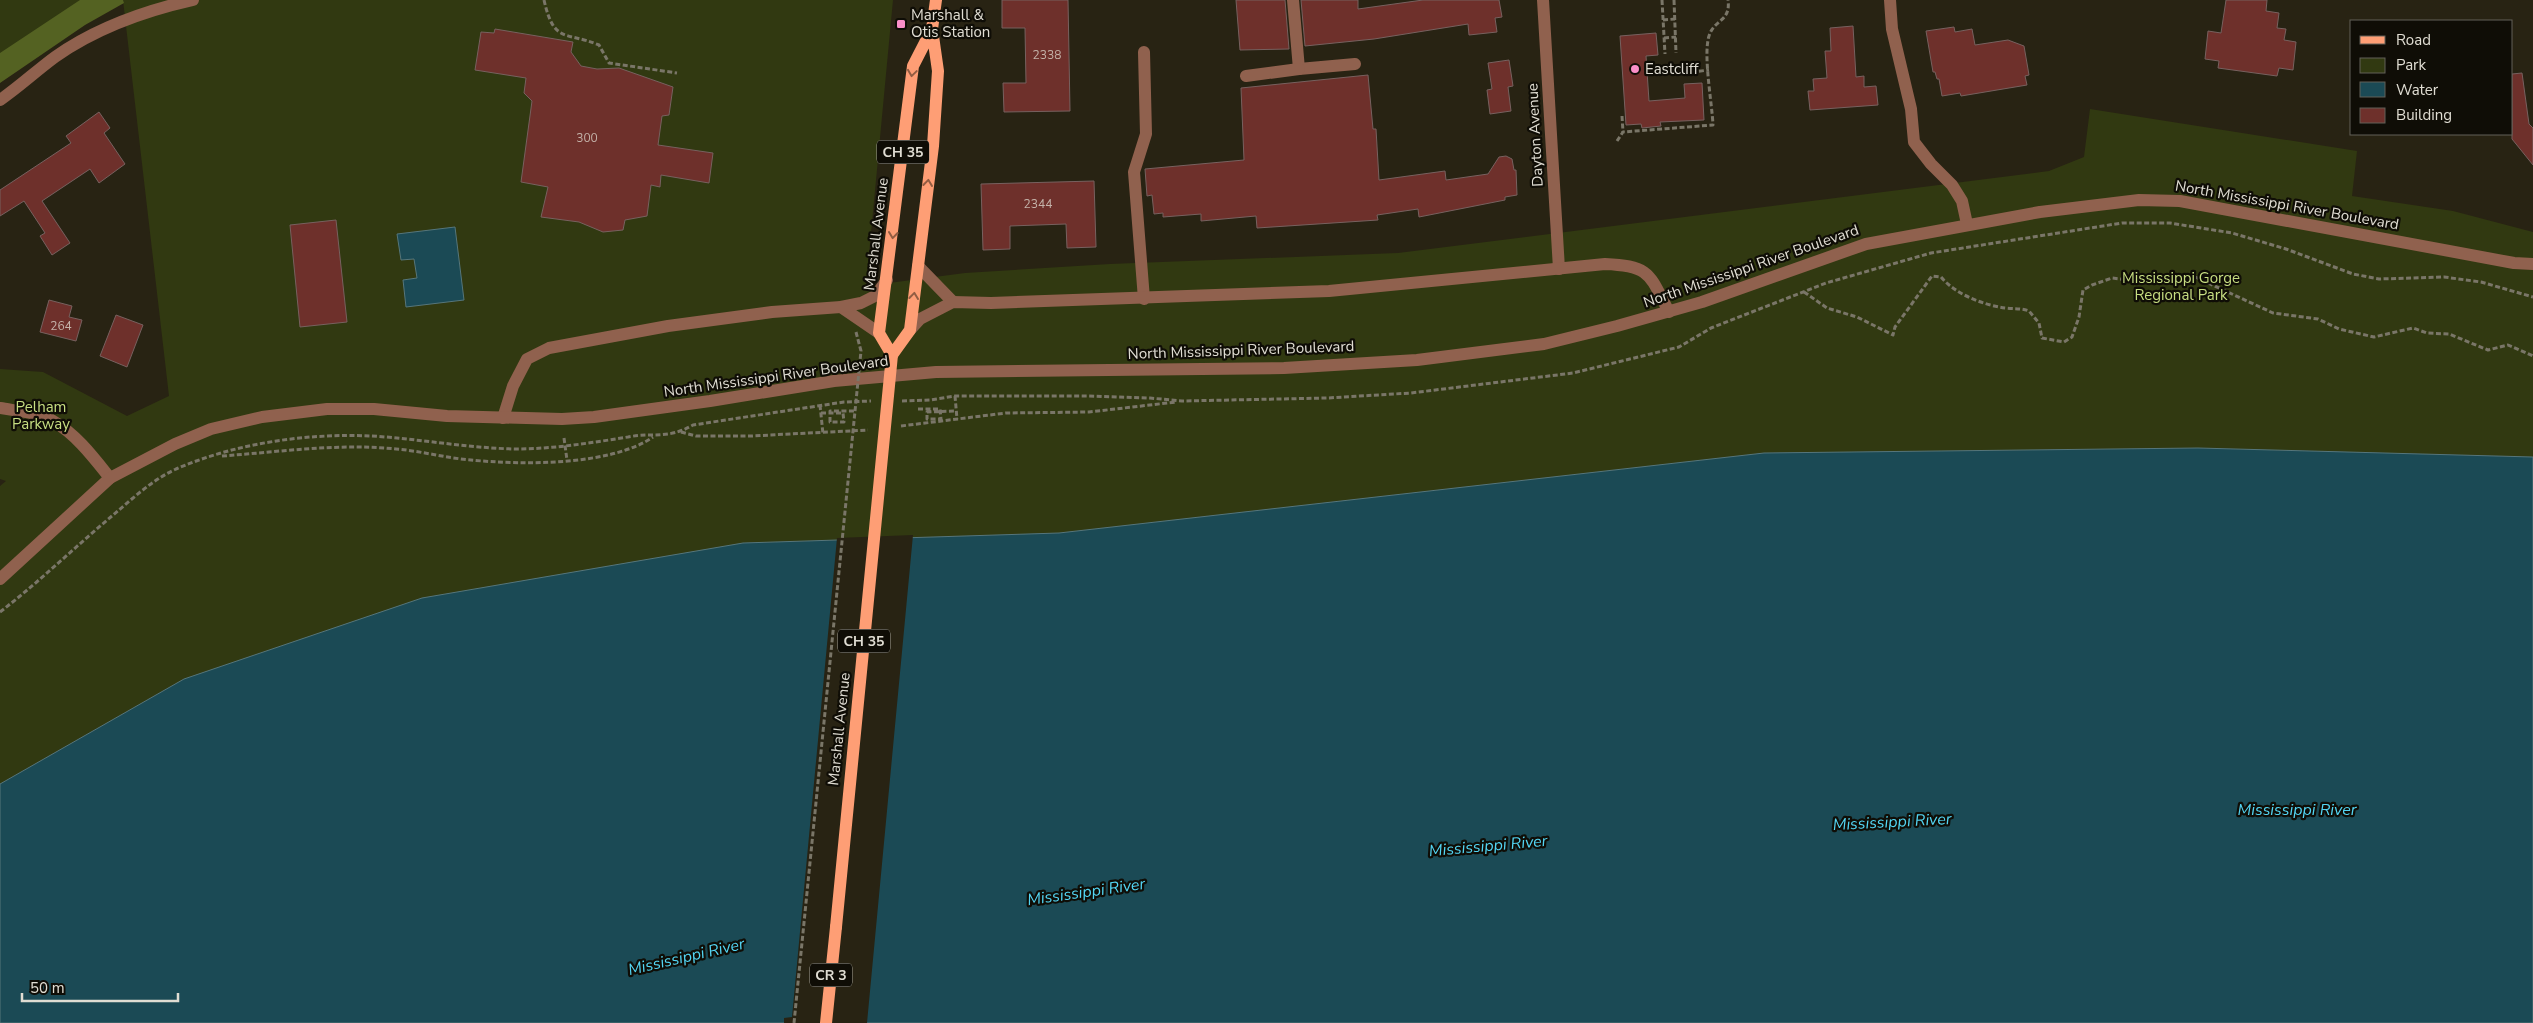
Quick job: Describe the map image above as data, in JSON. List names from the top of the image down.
{
  "streets": {
    "main road": ["CH 35", "Marshall Avenue", "CR 3"],
    "street": ["Dayton Avenue", "North Mississippi River Boulevard"]
  },
  "crossings": [
    ["Marshall Avenue", "CR 3"]
  ],
  "water": ["Mississippi River"],
  "parks": ["Mississippi Gorge Regional Park", "Pelham Parkway"],
  "places": {
    "transit": ["Marshall & Otis Station"],
    "other": ["Eastcliff"]
  },
  "house_numbers": [
    "2338",
    "300",
    "2344",
    "264"
  ],
  "legend": [
    "Road",
    "Park",
    "Water",
    "Building"
  ],
  "scale_bar": "50 m"
}
